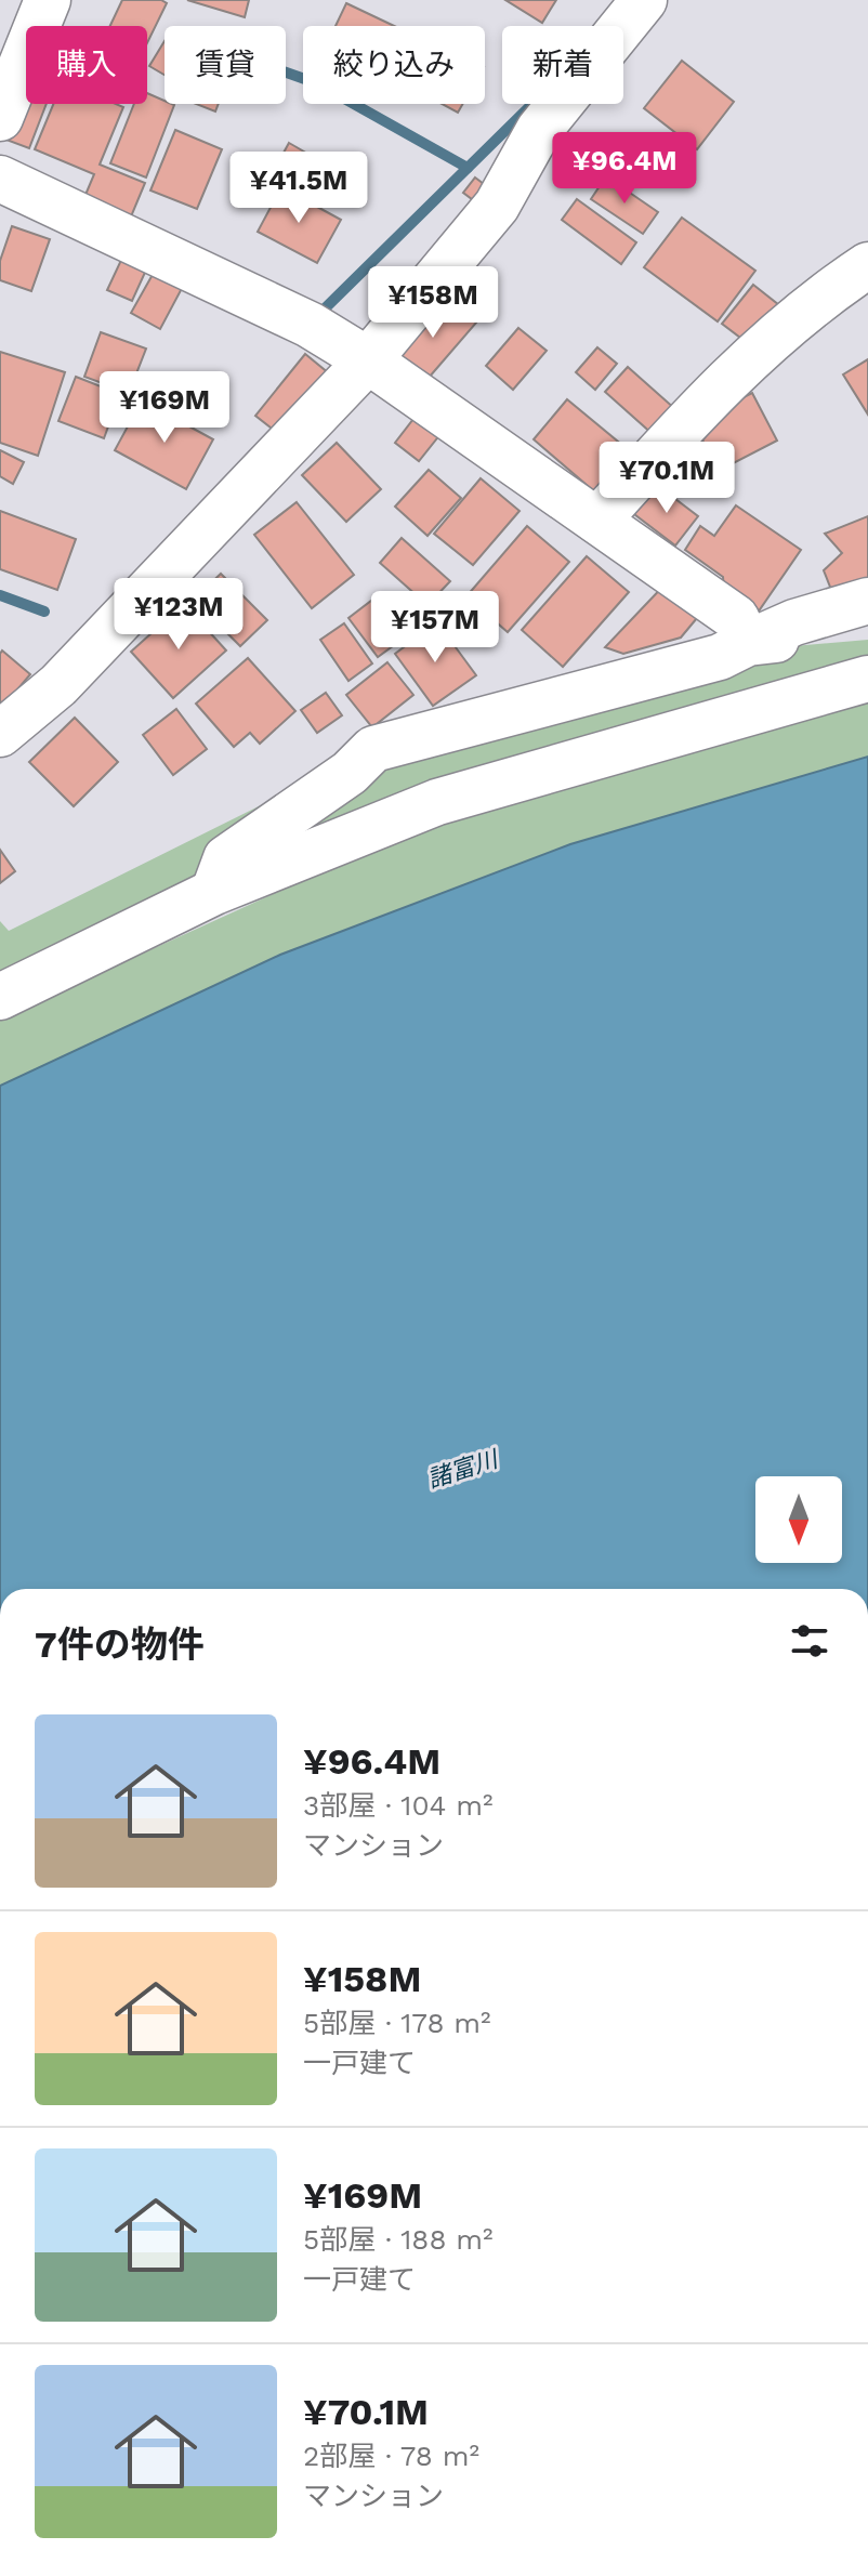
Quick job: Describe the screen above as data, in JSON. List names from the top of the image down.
{
  "water": ["諸富川"],
  "north": "bottom",
  "page": {
    "chip": [
      "購入",
      "賃貸",
      "絞り込み",
      "新着"
    ],
    "price": [
      "¥96.4M",
      "¥41.5M",
      "¥158M",
      "¥169M",
      "¥70.1M",
      "¥123M",
      "¥157M"
    ],
    "heading": "7件の物件",
    "list": [
      {
        "name": "¥96.4M",
        "note": "3部屋 · 104 m² · マンション"
      },
      {
        "name": "¥158M",
        "note": "5部屋 · 178 m² · 一戸建て"
      },
      {
        "name": "¥169M",
        "note": "5部屋 · 188 m² · 一戸建て"
      },
      {
        "name": "¥70.1M",
        "note": "2部屋 · 78 m² · マンション"
      }
    ]
  }
}
